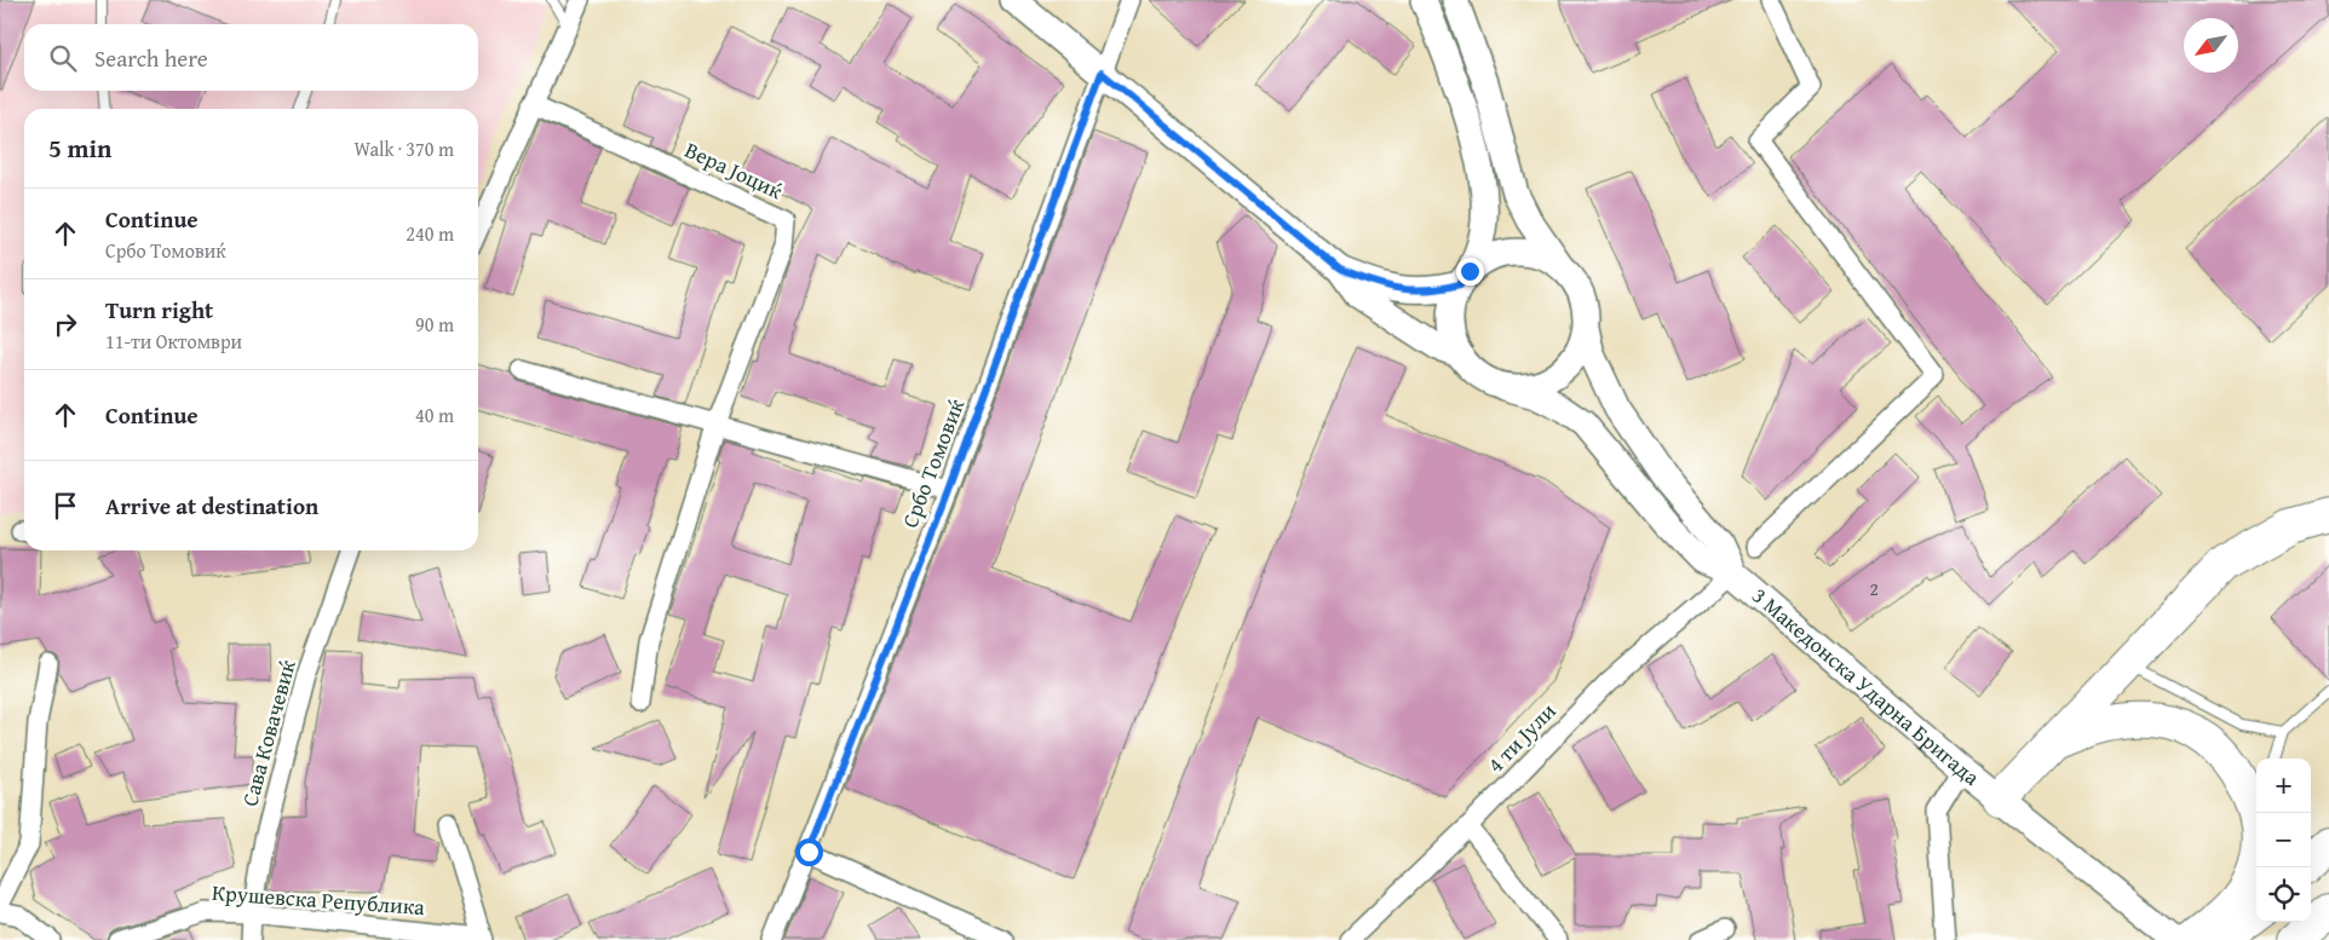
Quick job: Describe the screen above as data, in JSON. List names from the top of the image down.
{
  "streets": {
    "main road": ["3 Македонска Ударна Бригада"],
    "street": [
      "Вера Јоциќ",
      "Србо Томовиќ",
      "Сава Ковачевиќ",
      "4 ти Јули",
      "Крушевска Република"
    ]
  },
  "crossings": [
    ["3 Македонска Ударна Бригада", "4 ти Јули"],
    ["Сава Ковачевиќ", "Крушевска Република"]
  ],
  "house_numbers": ["2"],
  "north": "bottom left",
  "page": {
    "search": "Search here",
    "heading": ["5 min", "Walk · 370 m"],
    "list": [
      ["Continue", "Србо Томовиќ", "240 m"],
      ["Turn right", "11-ти Октомври", "90 m"],
      ["Continue", "40 m"],
      "Arrive at destination"
    ],
    "map_buttons": ["+", "−"]
  }
}
